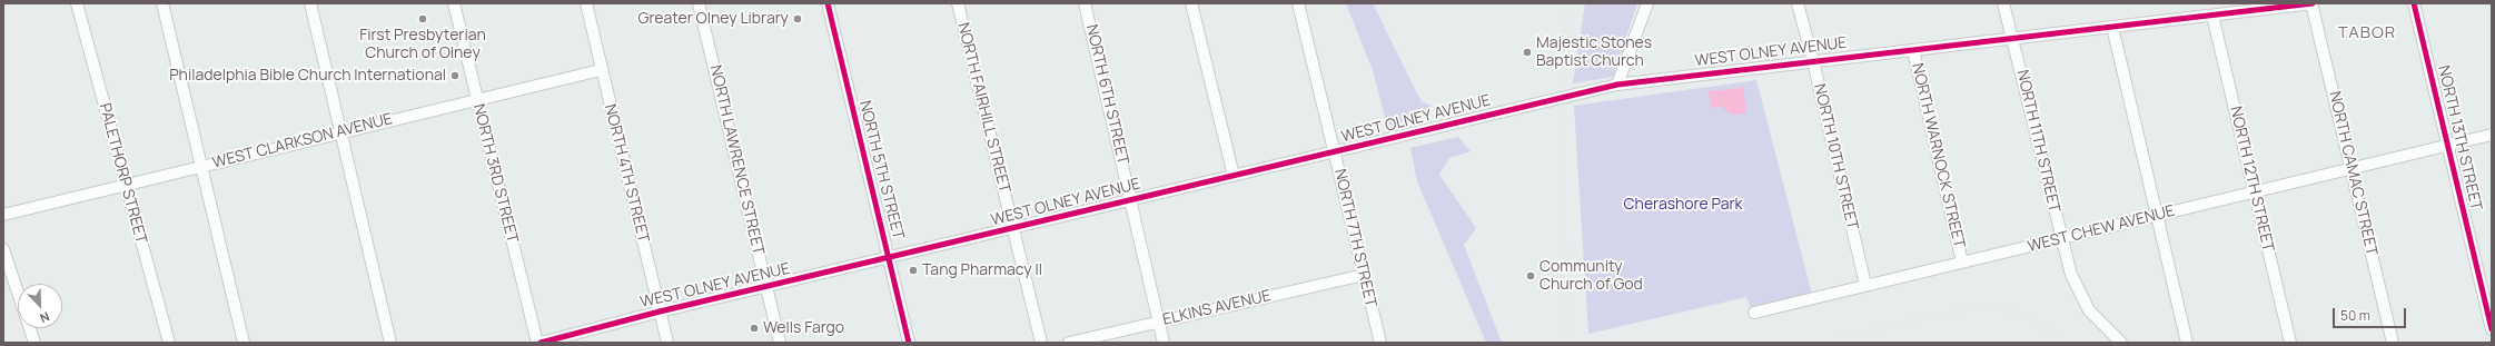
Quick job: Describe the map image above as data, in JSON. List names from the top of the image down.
{
  "streets": {
    "street": [
      "WEST OLNEY AVENUE",
      "NORTH 6TH STREET",
      "NORTH FAIRHILL STREET",
      "NORTH 13TH STREET",
      "WEST CLARKSON AVENUE",
      "NORTH 11TH STREET",
      "NORTH WARNOCK STREET",
      "NORTH 10TH STREET",
      "NORTH LAWRENCE STREET",
      "NORTH 5TH STREET",
      "PALETHORP STREET",
      "NORTH 3RD STREET",
      "NORTH 4TH STREET",
      "NORTH CAMAC STREET",
      "NORTH 12TH STREET",
      "WEST CHEW AVENUE",
      "NORTH 7TH STREET",
      "ELKINS AVENUE"
    ]
  },
  "crossings": [
    ["WEST OLNEY AVENUE", "NORTH 6TH STREET"],
    ["WEST OLNEY AVENUE", "NORTH FAIRHILL STREET"],
    ["WEST OLNEY AVENUE", "NORTH 11TH STREET"],
    ["WEST OLNEY AVENUE", "NORTH WARNOCK STREET"],
    ["WEST OLNEY AVENUE", "NORTH 10TH STREET"],
    ["WEST OLNEY AVENUE", "NORTH LAWRENCE STREET"],
    ["WEST OLNEY AVENUE", "NORTH 5TH STREET"],
    ["WEST OLNEY AVENUE", "NORTH 3RD STREET"],
    ["WEST OLNEY AVENUE", "NORTH 4TH STREET"],
    ["WEST OLNEY AVENUE", "NORTH CAMAC STREET"],
    ["WEST OLNEY AVENUE", "NORTH 12TH STREET"],
    ["WEST OLNEY AVENUE", "NORTH 7TH STREET"],
    ["NORTH 6TH STREET", "ELKINS AVENUE"],
    ["NORTH 13TH STREET", "WEST CHEW AVENUE"],
    ["WEST CLARKSON AVENUE", "PALETHORP STREET"],
    ["WEST CLARKSON AVENUE", "NORTH 3RD STREET"],
    ["WEST CLARKSON AVENUE", "NORTH 4TH STREET"],
    ["NORTH 11TH STREET", "WEST CHEW AVENUE"],
    ["NORTH WARNOCK STREET", "WEST CHEW AVENUE"],
    ["NORTH 10TH STREET", "WEST CHEW AVENUE"],
    ["NORTH CAMAC STREET", "WEST CHEW AVENUE"],
    ["NORTH 12TH STREET", "WEST CHEW AVENUE"],
    ["NORTH 7TH STREET", "ELKINS AVENUE"]
  ],
  "districts": ["TABOR"],
  "parks": ["Cherashore Park"],
  "places": [
    "First Presbyterian Church of Olney",
    "Greater Olney Library",
    "Majestic Stones Baptist Church",
    "Philadelphia Bible Church International",
    "Tang Pharmacy II",
    "Community Church of God",
    "Wells Fargo"
  ],
  "scale_bar": "50 m",
  "north": "bottom right"
}
